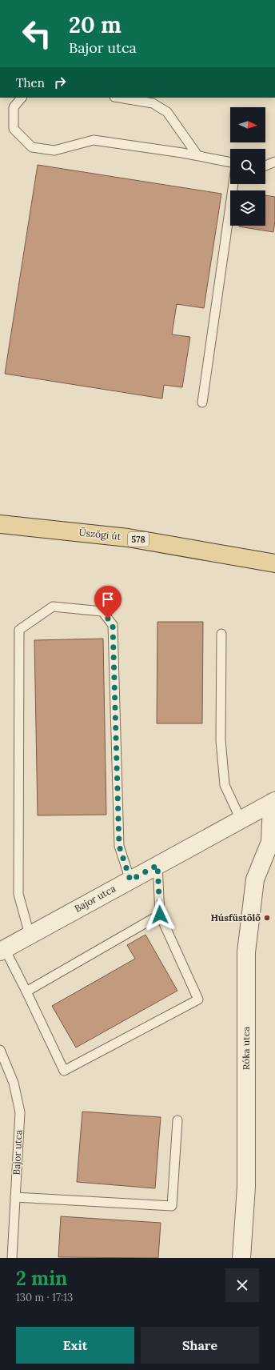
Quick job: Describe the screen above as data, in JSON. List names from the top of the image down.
{
  "streets": {
    "main road": ["Üszögi út", "578"],
    "street": ["Bajor utca", "Róka utca"]
  },
  "crossings": [
    ["Bajor utca", "Róka utca"]
  ],
  "places": ["Húsfüstölő"],
  "north": "right",
  "page": {
    "turn": ["20 m", "Bajor utca"],
    "then": "Then",
    "heading": ["2 min", "130 m · 17:13"],
    "buttons": ["Exit", "Share"]
  }
}
